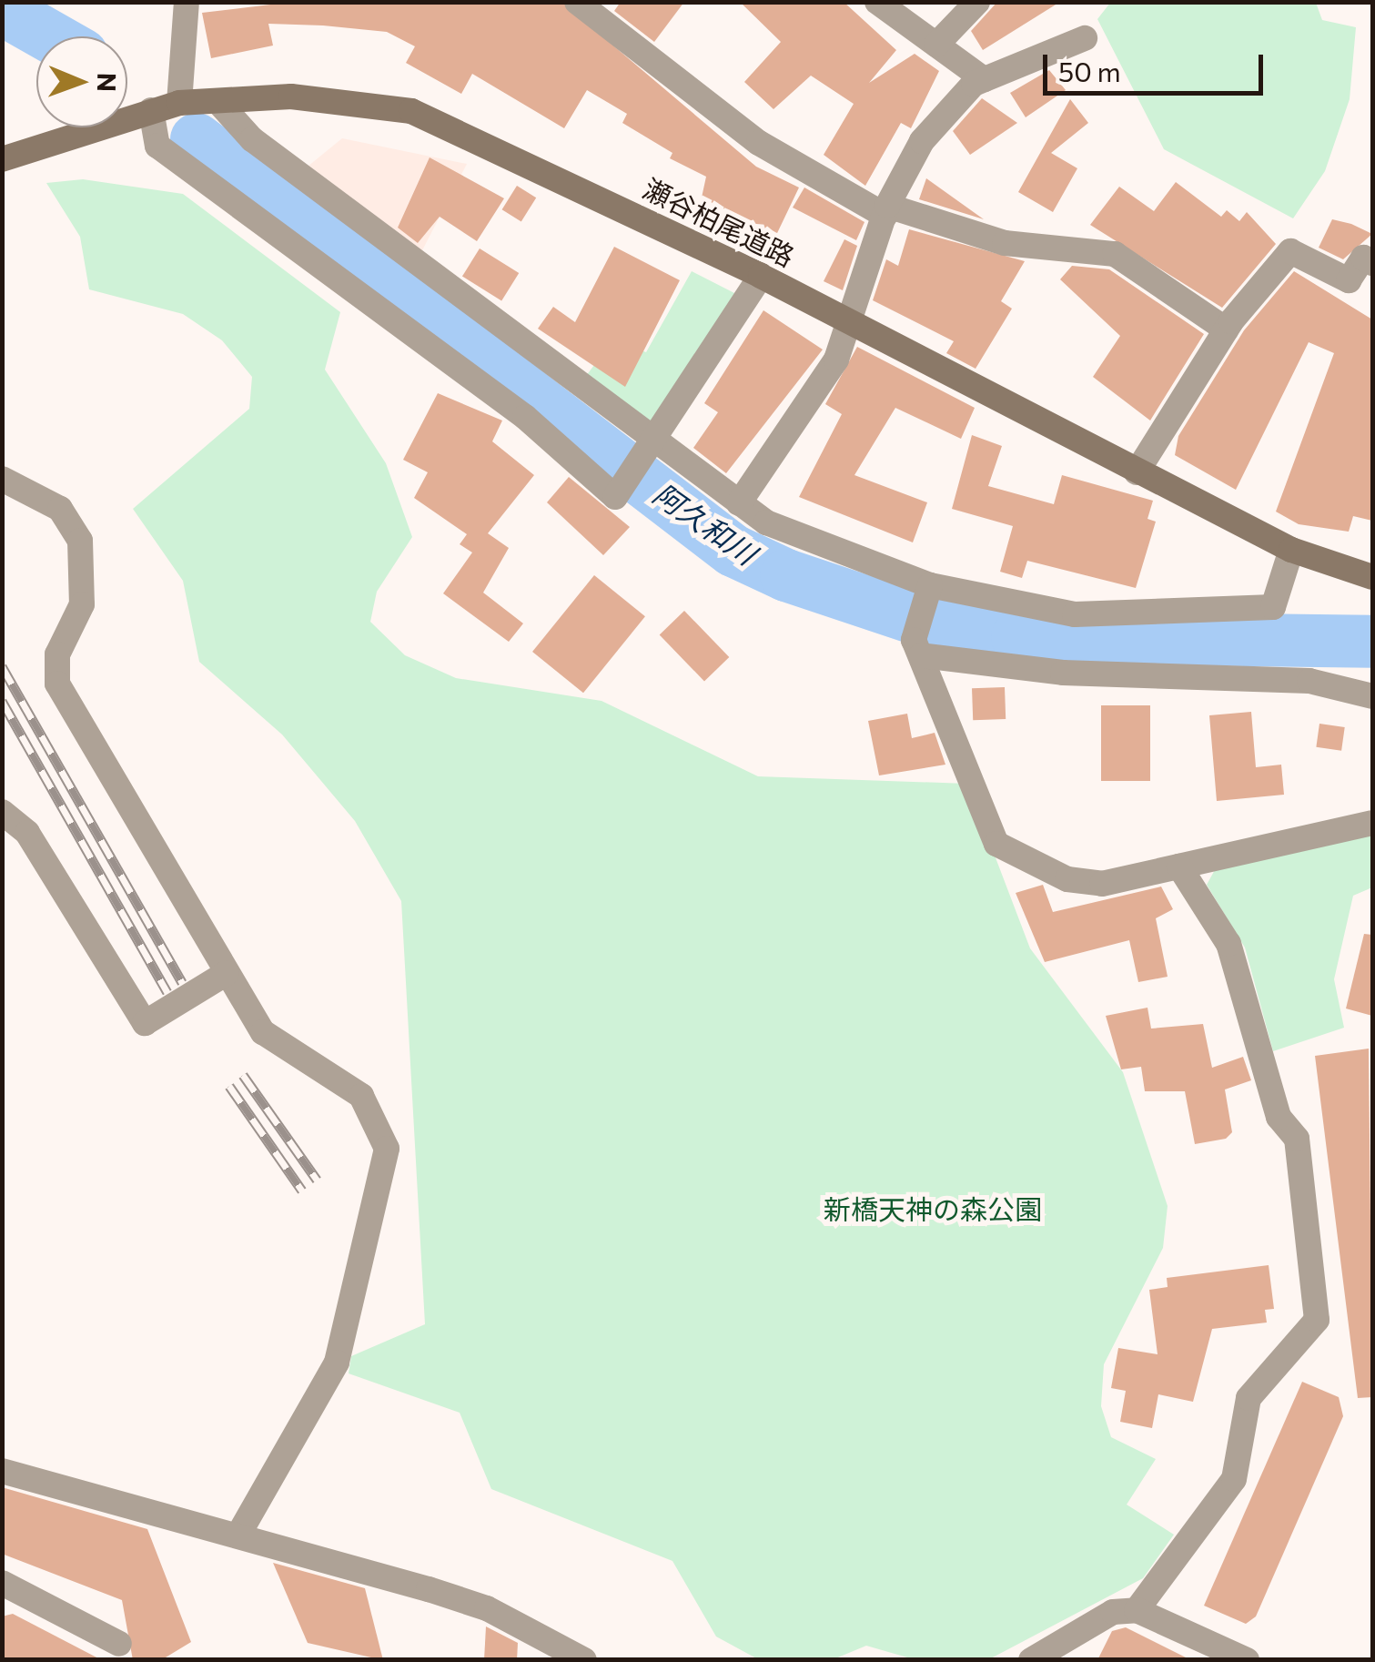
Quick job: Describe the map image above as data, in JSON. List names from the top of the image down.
{
  "streets": {
    "main road": ["瀬谷柏尾道路"]
  },
  "water": ["阿久和川"],
  "parks": ["新橋天神の森公園"],
  "scale_bar": "50 m",
  "north": "right"
}
